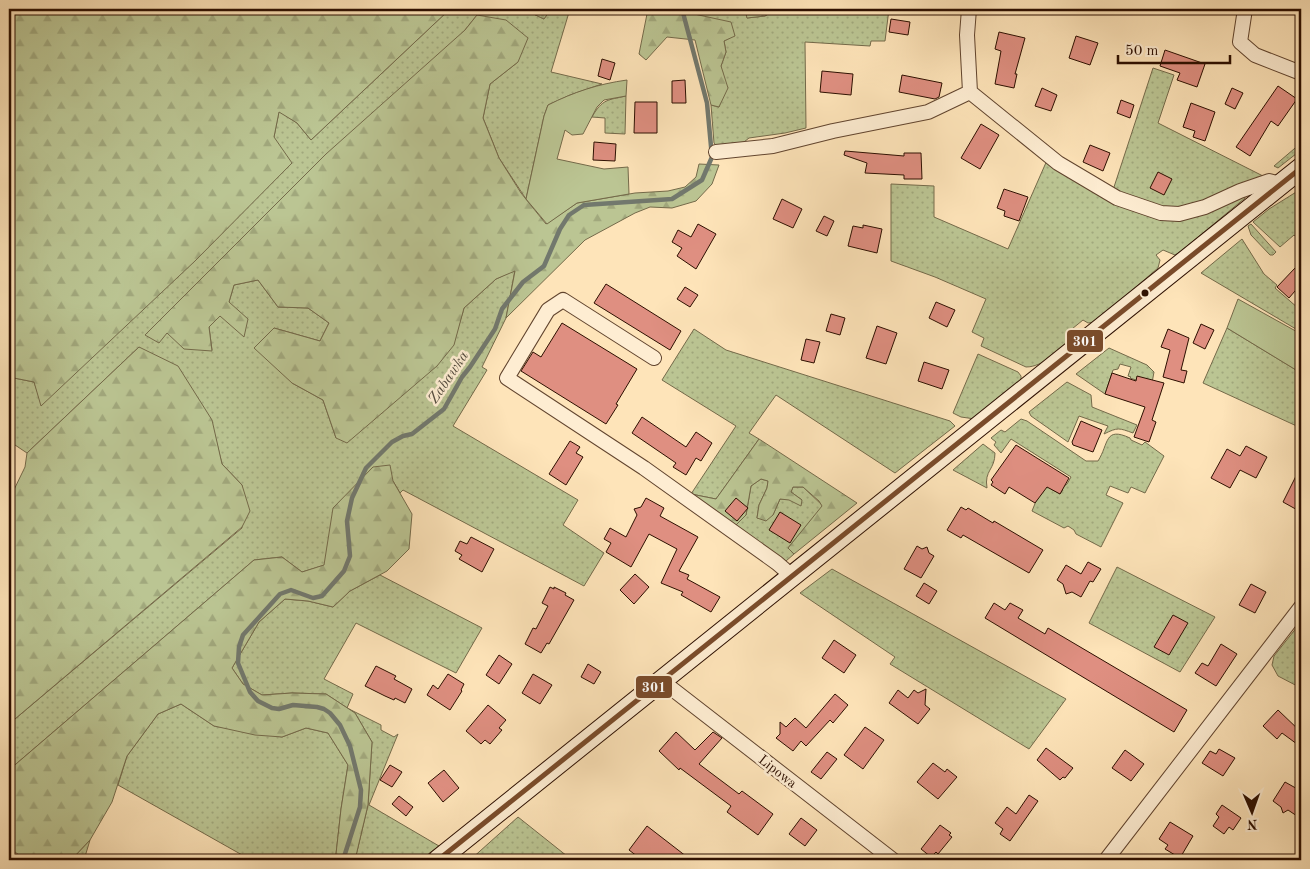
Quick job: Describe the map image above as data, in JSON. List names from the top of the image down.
{
  "streets": {
    "street": ["Lipowa"]
  },
  "water": ["Zabawka"],
  "lines": ["transit line 301"],
  "scale_bar": "50 m",
  "north": "bottom"
}
